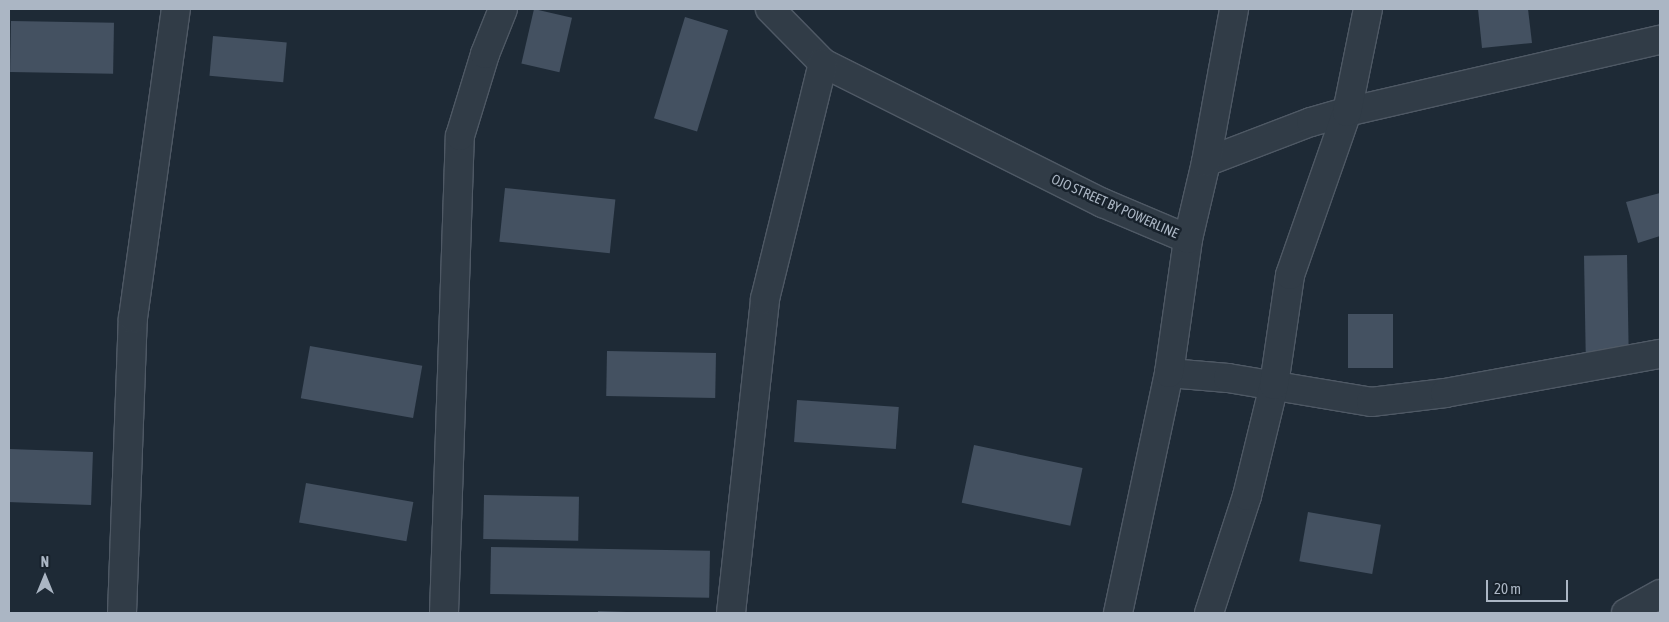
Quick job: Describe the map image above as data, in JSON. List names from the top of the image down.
{
  "streets": {
    "street": ["OJO STREET BY POWERLINE"]
  },
  "scale_bar": "20 m",
  "north": "top"
}
